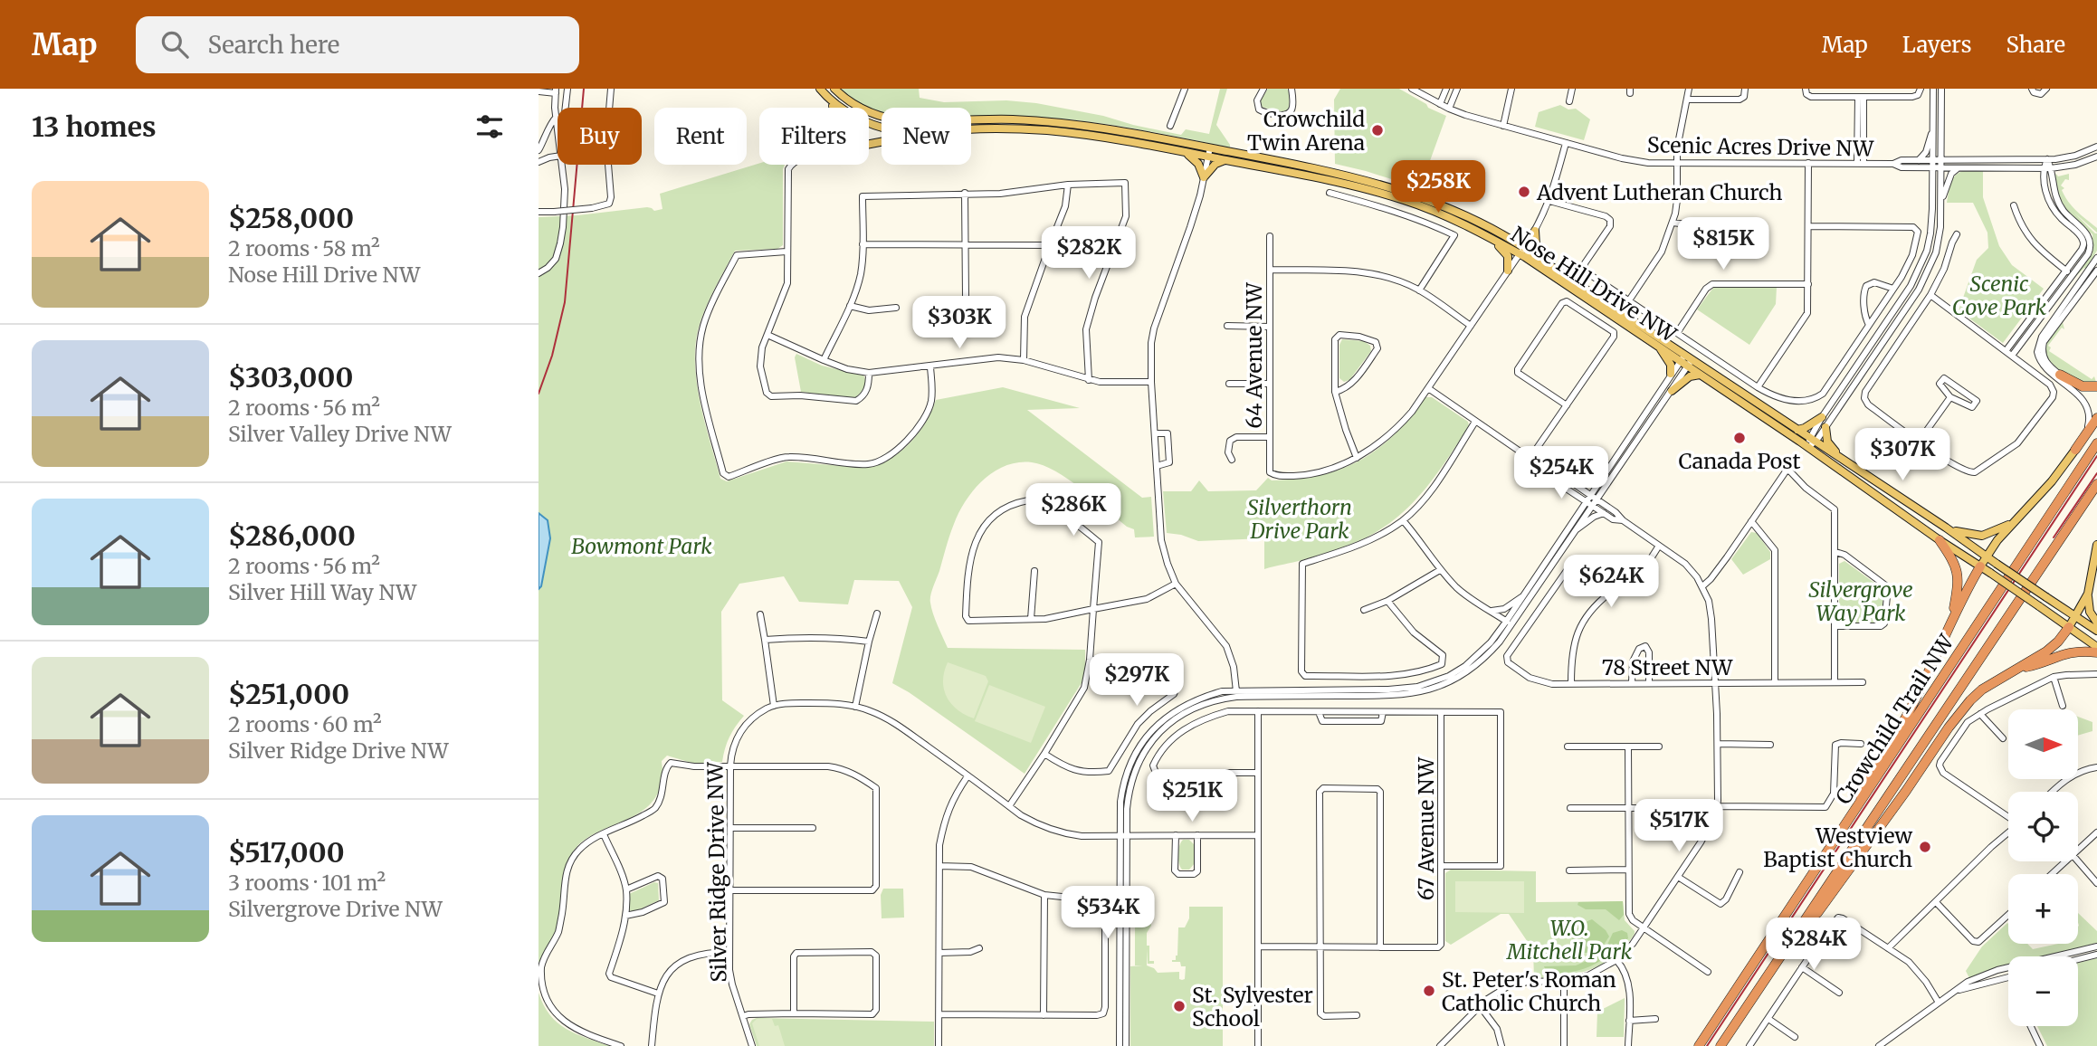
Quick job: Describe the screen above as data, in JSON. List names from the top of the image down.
{
  "streets": {
    "highway": ["Crowchild Trail NW"],
    "main road": ["Nose Hill Drive NW"],
    "street": [
      "Scenic Acres Drive NW",
      "64 Avenue NW",
      "78 Street NW",
      "67 Avenue NW",
      "Silver Ridge Drive NW"
    ]
  },
  "parks": [
    "Scenic Cove Park",
    "Silverthorn Drive Park",
    "Bowmont Park",
    "Silvergrove Way Park",
    "W.O. Mitchell Park"
  ],
  "places": [
    "Crowchild Twin Arena",
    "Advent Lutheran Church",
    "Canada Post",
    "Westview Baptist Church",
    "St. Peter's Roman Catholic Church",
    "St. Sylvester School"
  ],
  "north": "right",
  "page": {
    "header": "Map",
    "search": "Search here",
    "nav": ["Map", "Layers", "Share"],
    "heading": "13 homes",
    "chip": [
      "Buy",
      "Rent",
      "Filters",
      "New"
    ],
    "price": [
      "$258K",
      "$815K",
      "$282K",
      "$303K",
      "$307K",
      "$254K",
      "$286K",
      "$624K",
      "$297K",
      "$251K",
      "$517K",
      "$534K",
      "$284K"
    ],
    "list": [
      {
        "name": "$258,000",
        "note": "2 rooms · 58 m² · Nose Hill Drive NW"
      },
      {
        "name": "$303,000",
        "note": "2 rooms · 56 m² · Silver Valley Drive NW"
      },
      {
        "name": "$286,000",
        "note": "2 rooms · 56 m² · Silver Hill Way NW"
      },
      {
        "name": "$251,000",
        "note": "2 rooms · 60 m² · Silver Ridge Drive NW"
      },
      {
        "name": "$517,000",
        "note": "3 rooms · 101 m² · Silvergrove Drive NW"
      }
    ],
    "map_buttons": ["+", "−"]
  }
}
